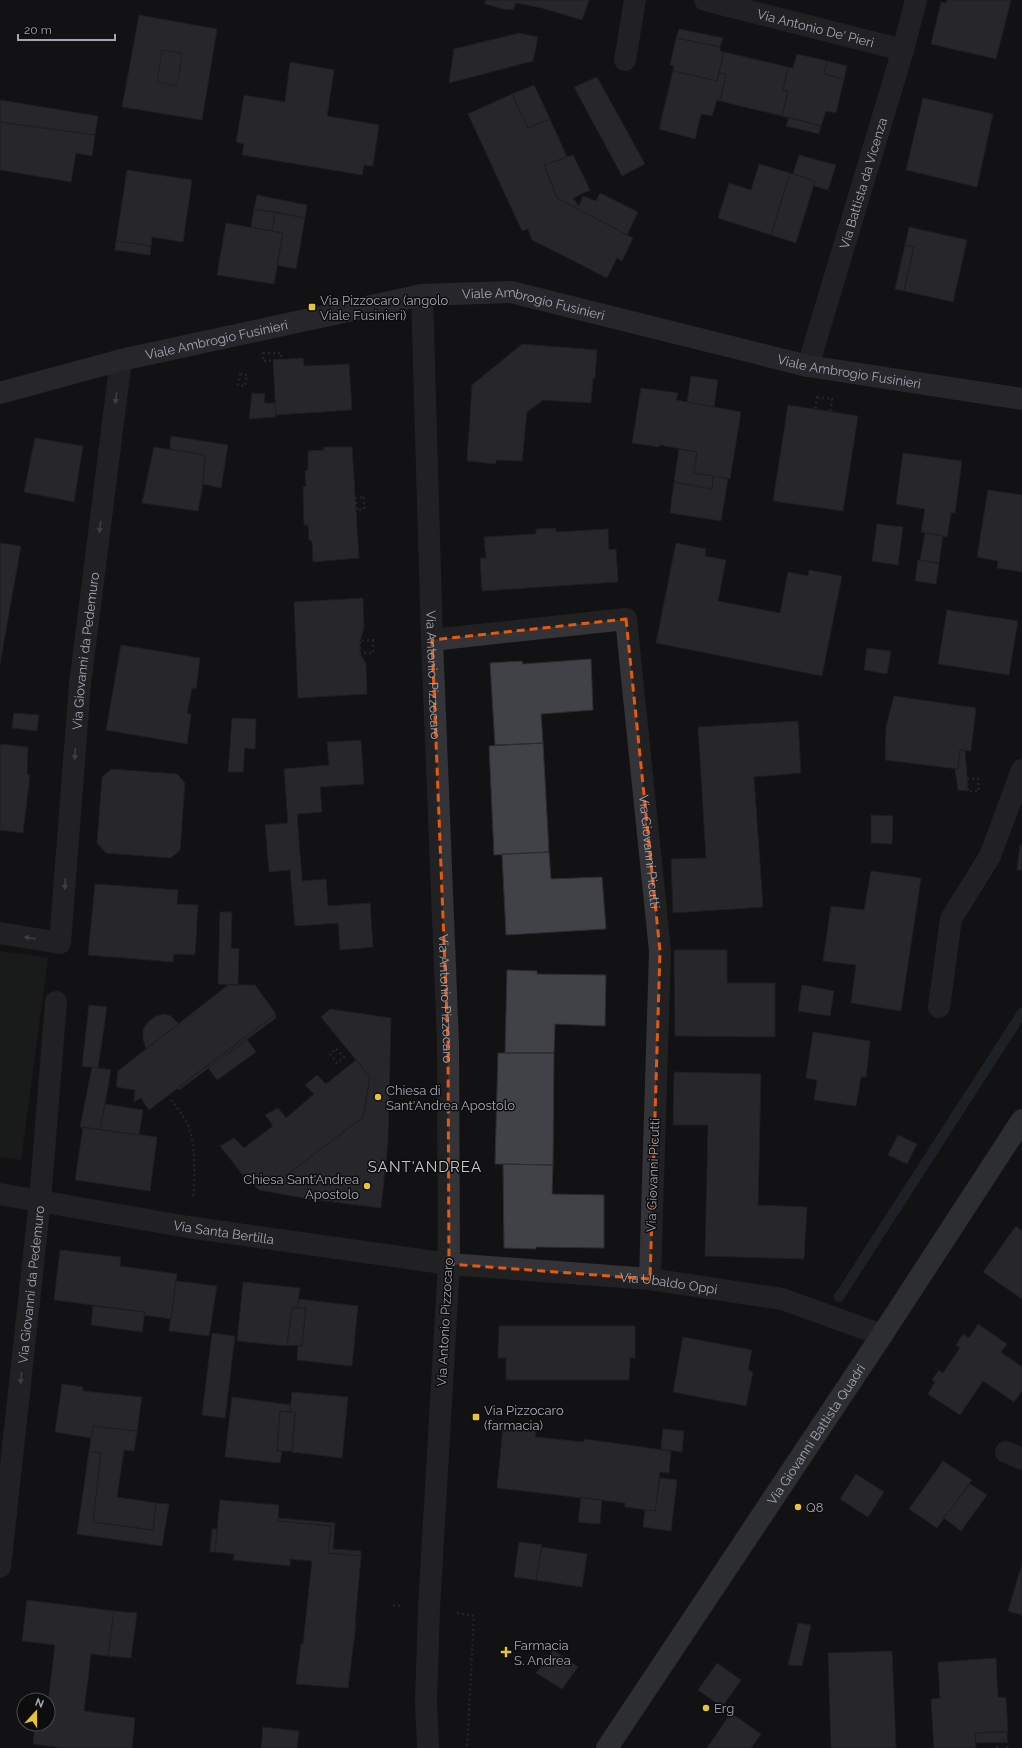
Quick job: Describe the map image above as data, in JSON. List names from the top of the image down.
{
  "streets": {
    "main road": ["Via Giovanni Battista Quadri"],
    "street": [
      "Via Antonio De' Pieri",
      "Via Battista da Vicenza",
      "Viale Ambrogio Fusinieri",
      "Via Giovanni da Pedemuro",
      "Via Antonio Pizzocaro",
      "Via Giovanni Picutti",
      "Via Santa Bertilla",
      "Via Ubaldo Oppi"
    ]
  },
  "crossings": [
    ["Via Antonio De' Pieri", "Via Battista da Vicenza"],
    ["Via Battista da Vicenza", "Viale Ambrogio Fusinieri"],
    ["Viale Ambrogio Fusinieri", "Via Giovanni da Pedemuro"],
    ["Viale Ambrogio Fusinieri", "Via Antonio Pizzocaro"],
    ["Via Giovanni da Pedemuro", "Via Santa Bertilla"],
    ["Via Antonio Pizzocaro", "Via Giovanni Picutti"],
    ["Via Antonio Pizzocaro", "Via Santa Bertilla"],
    ["Via Antonio Pizzocaro", "Via Ubaldo Oppi"],
    ["Via Giovanni Picutti", "Via Ubaldo Oppi"],
    ["Via Santa Bertilla", "Via Ubaldo Oppi"],
    ["Via Ubaldo Oppi", "Via Giovanni Battista Quadri"]
  ],
  "one_way": ["Via Giovanni da Pedemuro"],
  "districts": ["SANT'ANDREA"],
  "places": {
    "transit": ["Via Pizzocaro (angolo Viale Fusinieri)", "Via Pizzocaro (farmacia)"],
    "other": [
      "Chiesa di Sant'Andrea Apostolo",
      "Chiesa Sant'Andrea Apostolo",
      "Q8",
      "Erg"
    ],
    "health": ["Farmacia S. Andrea"]
  },
  "scale_bar": "20 m",
  "north": "top"
}
